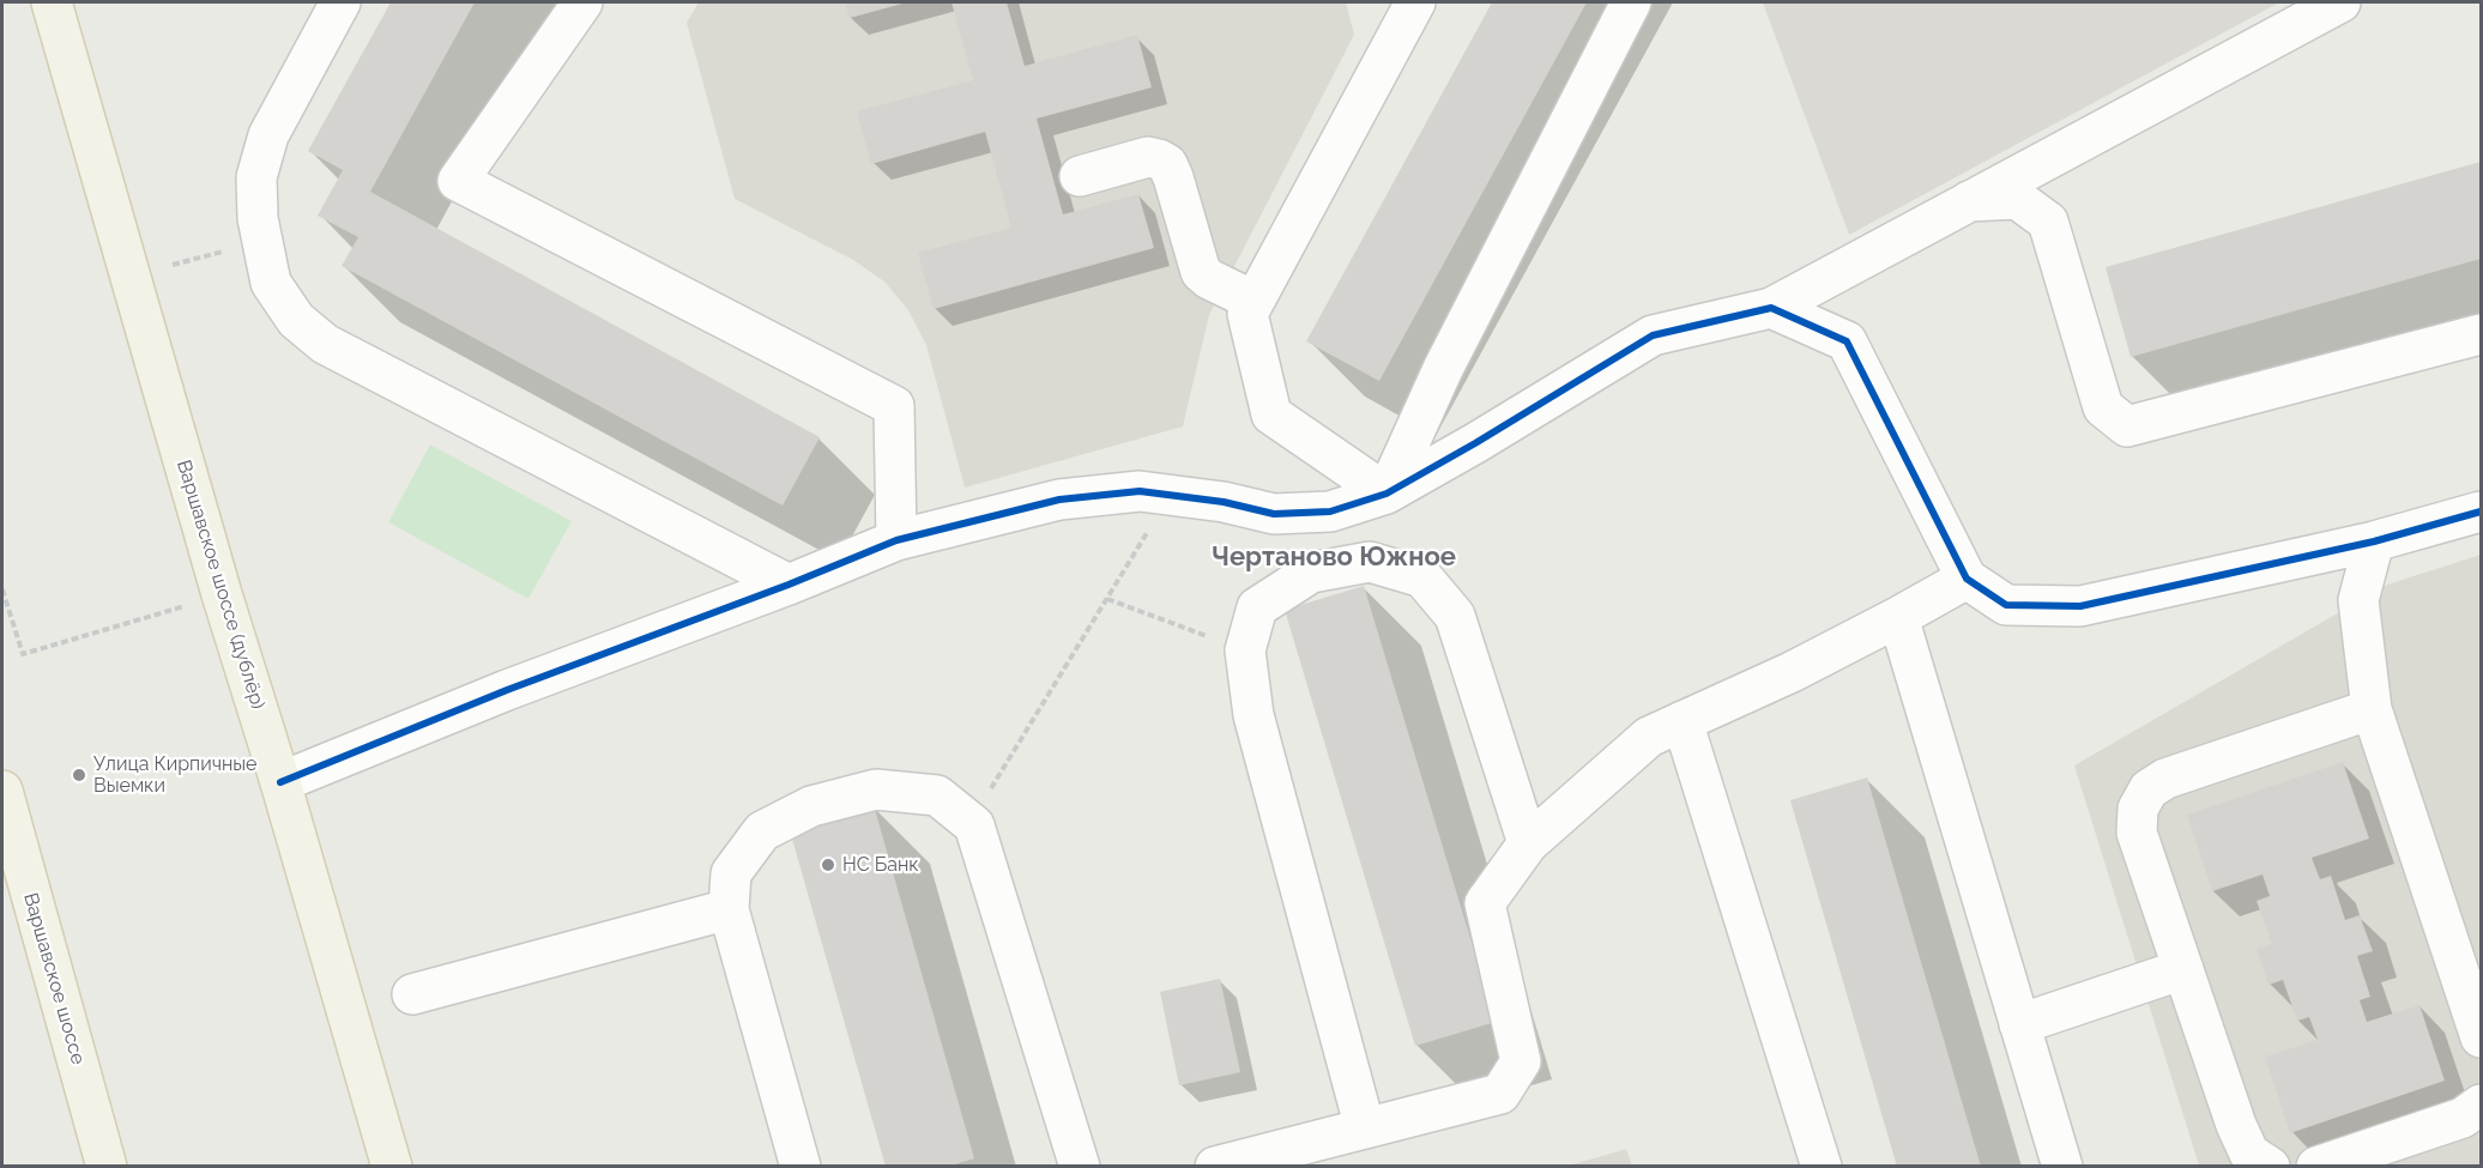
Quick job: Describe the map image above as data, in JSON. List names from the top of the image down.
{
  "streets": {
    "main road": ["Варшавское шоссе (дублёр)", "Варшавское шоссе"]
  },
  "districts": ["Чертаново Южное"],
  "places": ["Улица Кирпичные Выемки", "НС Банк"]
}
